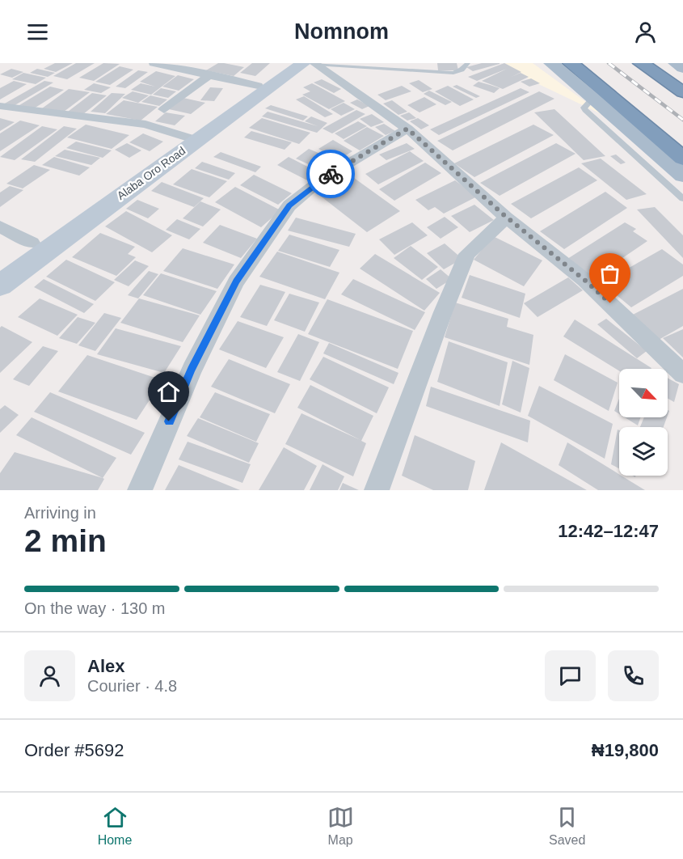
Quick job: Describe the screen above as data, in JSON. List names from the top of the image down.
{
  "streets": {
    "main road": ["Alaba Oro Road"]
  },
  "north": "bottom right",
  "page": {
    "header": "Nomnom",
    "heading": ["2 min", "Arriving in", "12:42–12:47"],
    "panel": [
      "Alex",
      "Courier · 4.8",
      "Order #5692",
      "₦19,800"
    ],
    "bar": "On the way · 130 m",
    "tabs": ["Home", "Map", "Saved"]
  }
}
